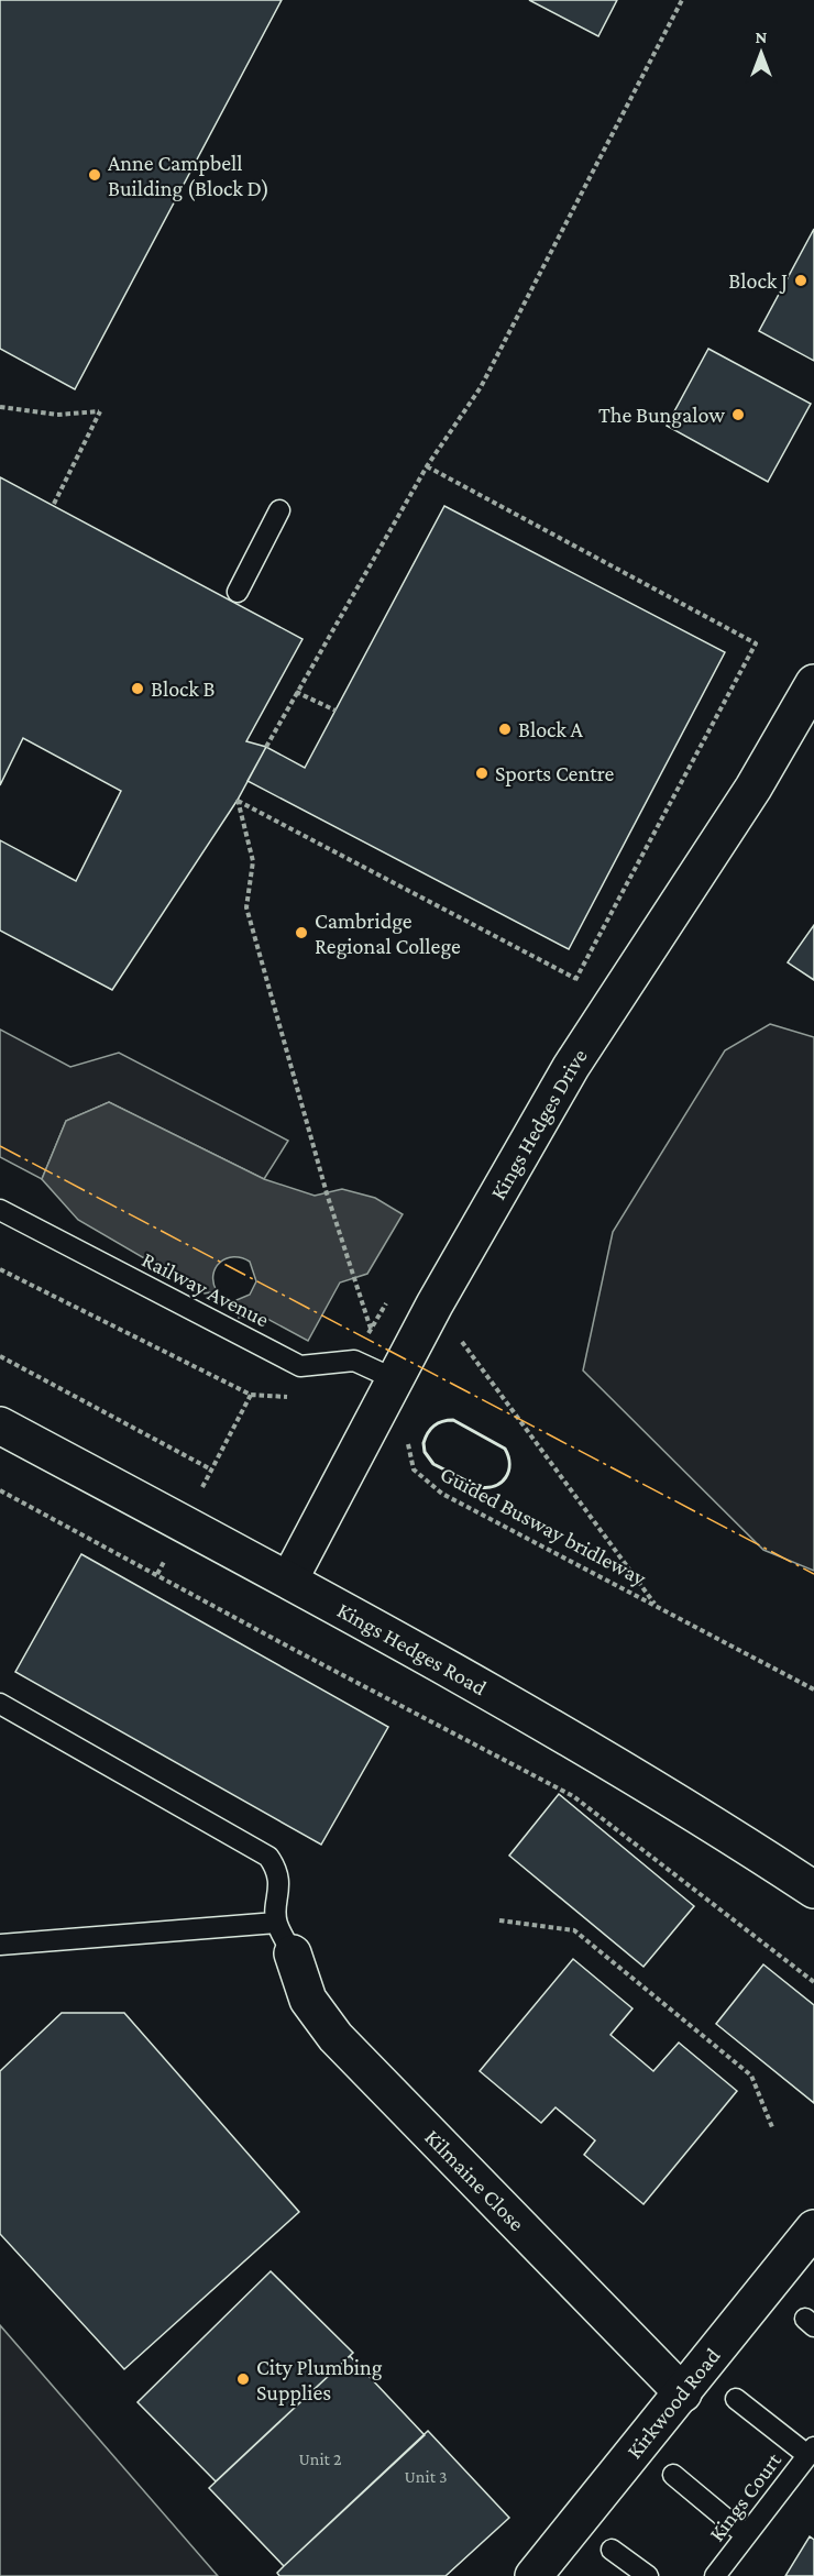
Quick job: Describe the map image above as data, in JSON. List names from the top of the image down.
{
  "streets": {
    "street": [
      "Kings Hedges Drive",
      "Kings Hedges Road",
      "Kilmaine Close",
      "Kirkwood Road"
    ],
    "lane": ["Railway Avenue", "Kings Court"],
    "path": ["Guided Busway bridleway"]
  },
  "crossings": [
    ["Kings Hedges Drive", "Guided Busway bridleway"],
    ["Kings Hedges Drive", "Kings Hedges Road"],
    ["Kilmaine Close", "Kirkwood Road"]
  ],
  "places": [
    "Anne Campbell Building (Block D)",
    "Block J",
    "The Bungalow",
    "Block B",
    "Block A",
    "Sports Centre",
    "Cambridge Regional College",
    "City Plumbing Supplies"
  ],
  "house_numbers": ["Unit 2", "Unit 3"],
  "north": "top"
}
